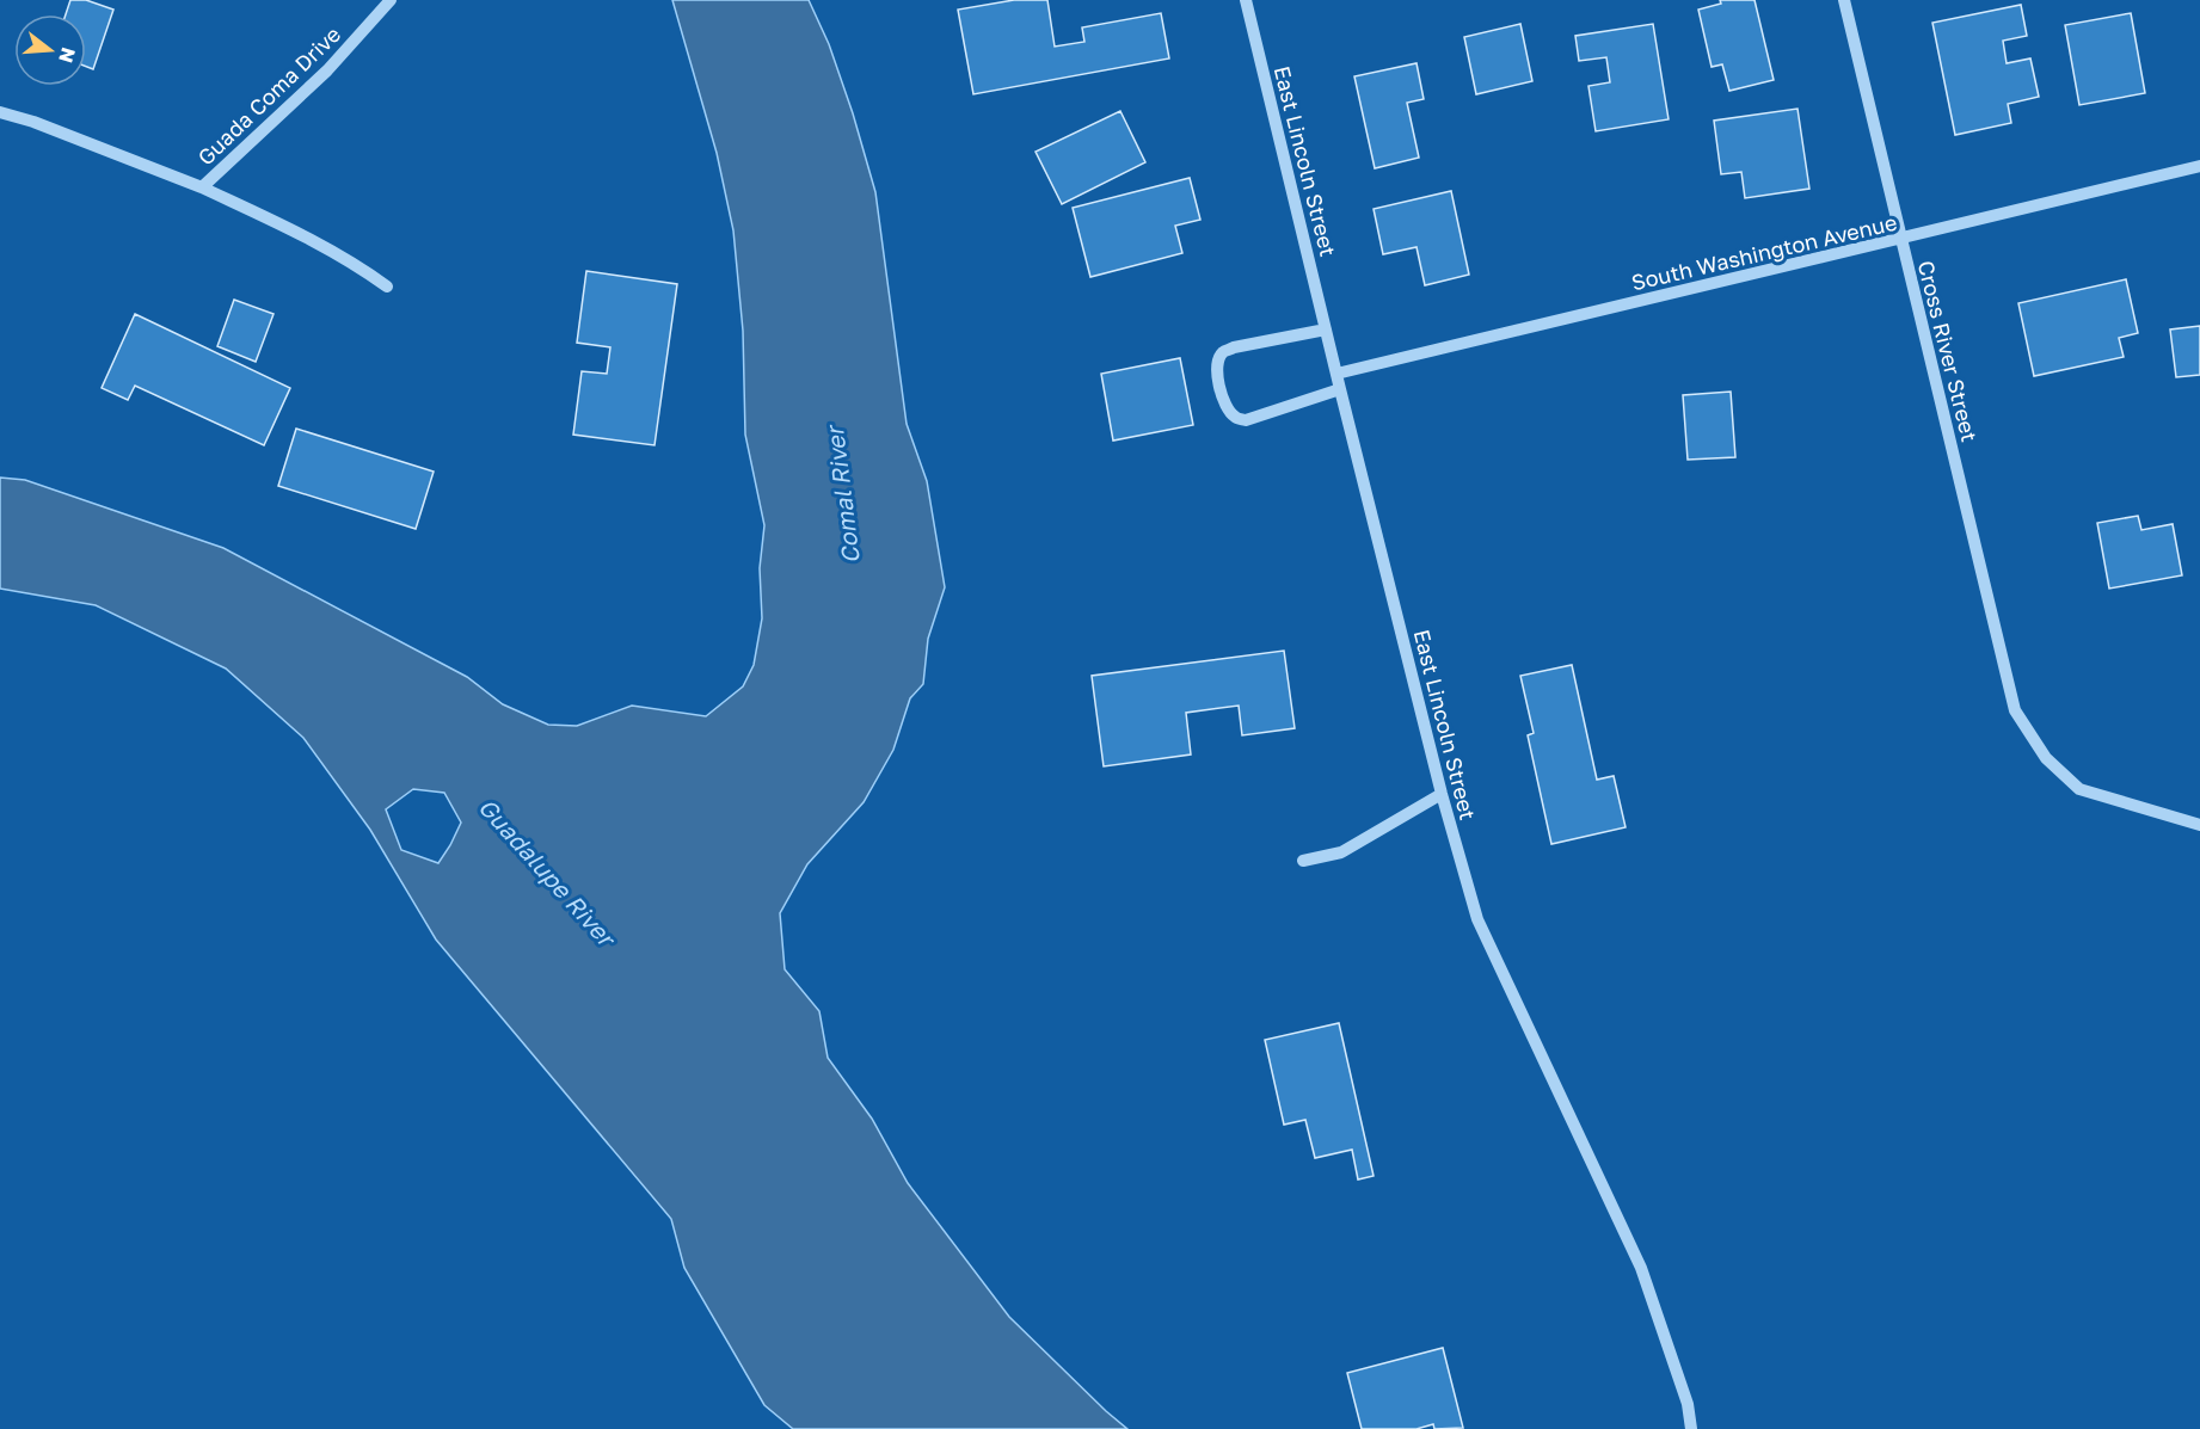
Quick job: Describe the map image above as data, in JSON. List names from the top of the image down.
{
  "streets": {
    "street": [
      "Guada Coma Drive",
      "East Lincoln Street",
      "South Washington Avenue",
      "Cross River Street"
    ]
  },
  "crossings": [
    ["East Lincoln Street", "South Washington Avenue"],
    ["South Washington Avenue", "Cross River Street"]
  ],
  "water": ["Comal River", "Guadalupe River"],
  "north": "right"
}
